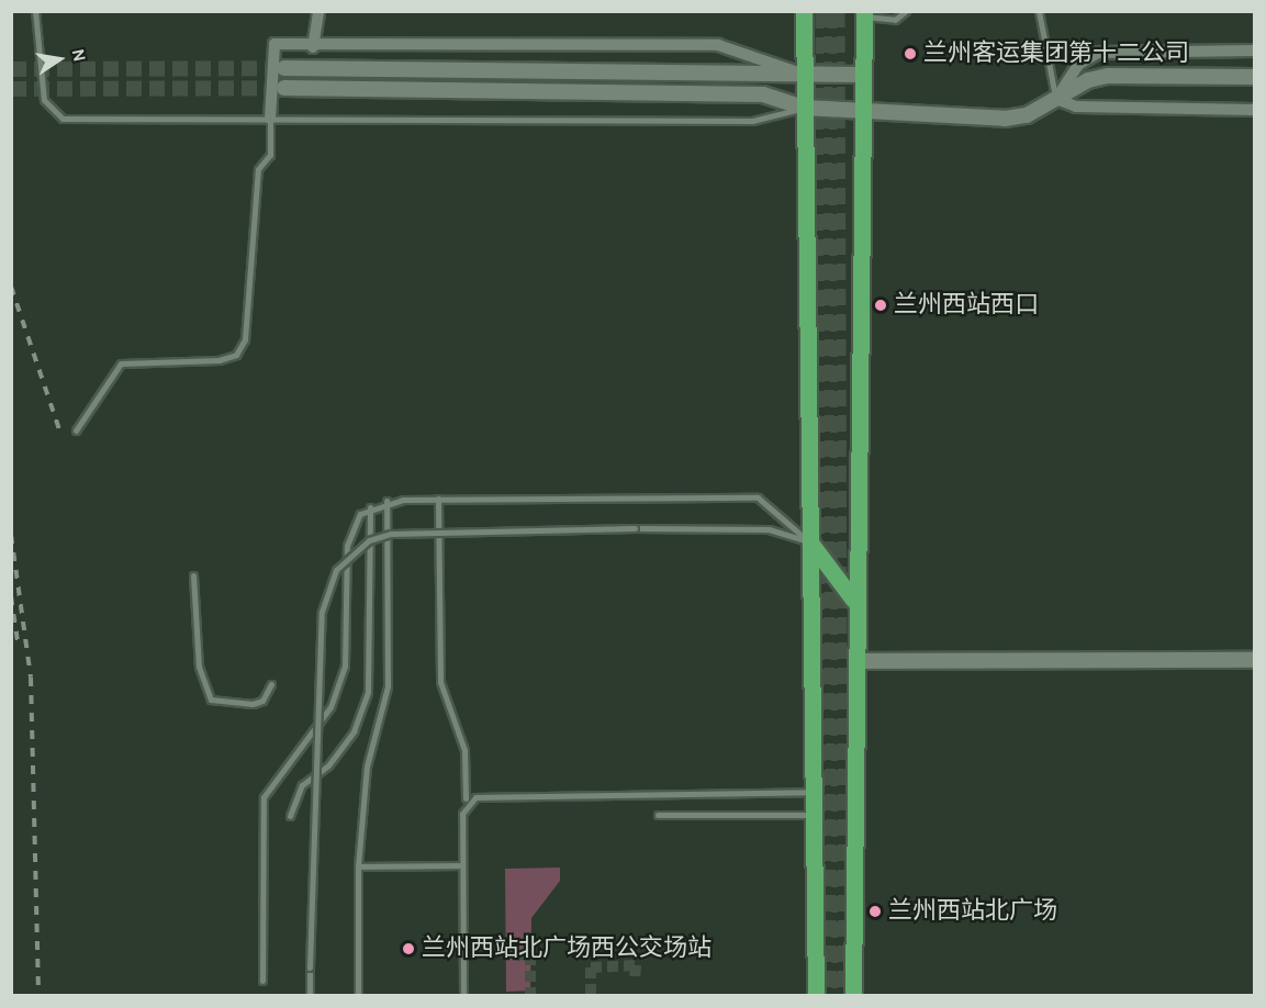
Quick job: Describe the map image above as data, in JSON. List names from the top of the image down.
{
  "places": [
    "兰州客运集团第十二公司",
    "兰州西站西口",
    "兰州西站北广场",
    "兰州西站北广场西公交场站"
  ],
  "north": "right"
}
